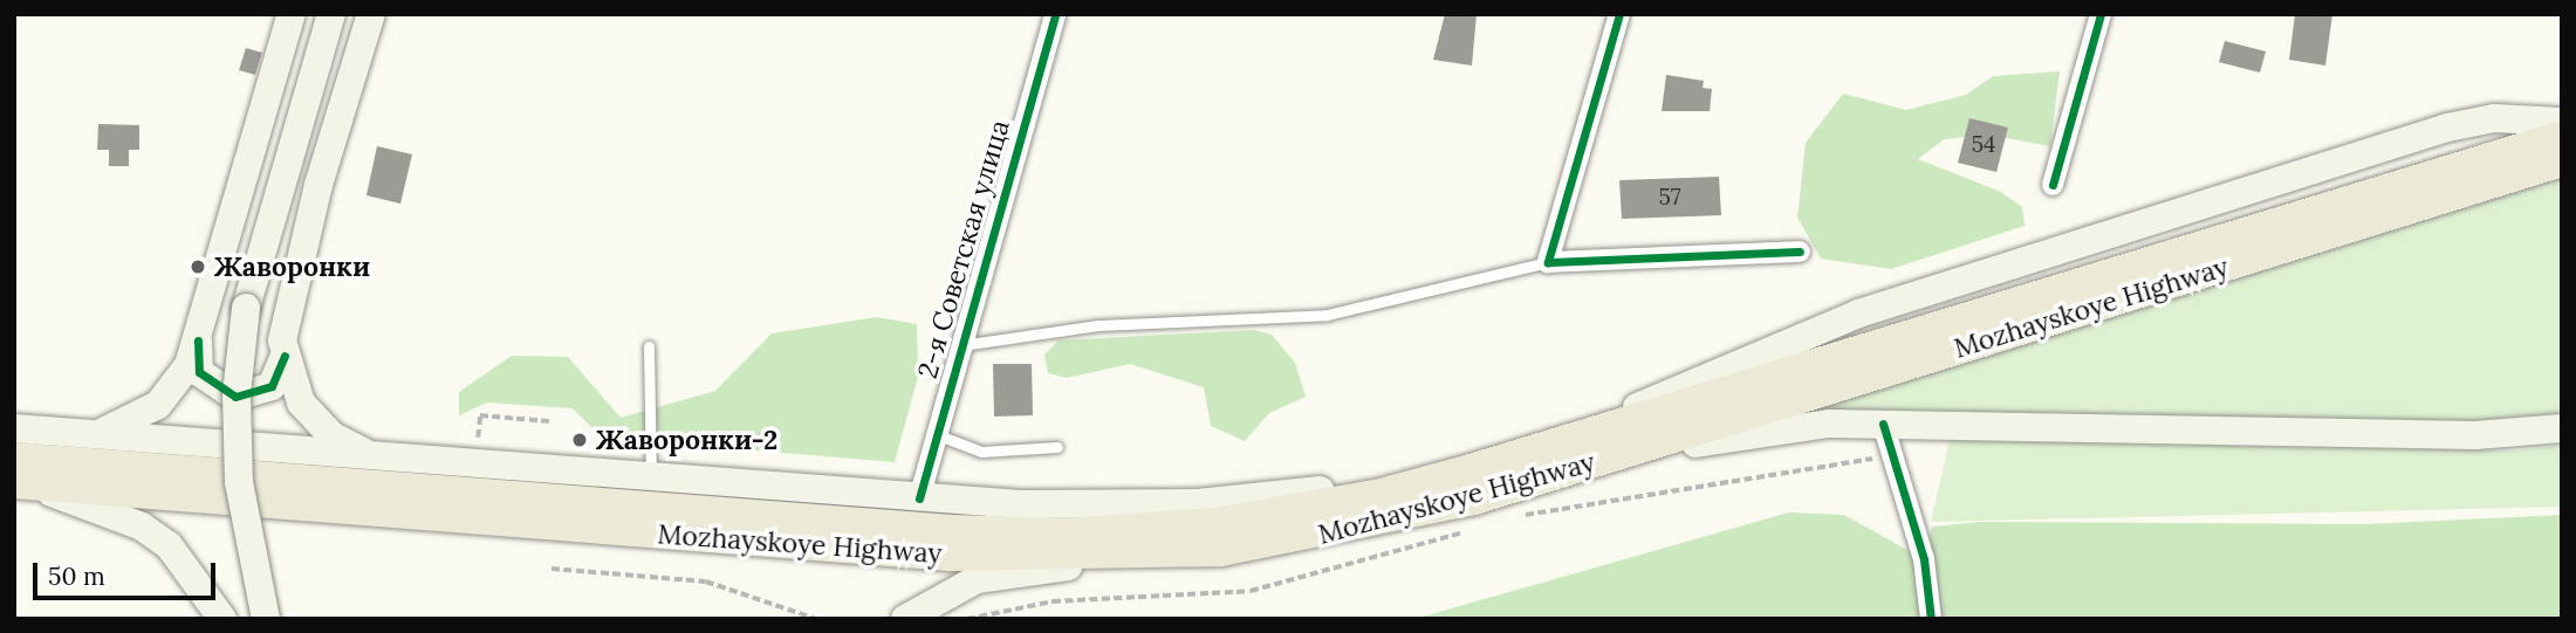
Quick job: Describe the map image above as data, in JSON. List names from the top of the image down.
{
  "streets": {
    "main road": ["Mozhayskoye Highway"],
    "street": ["2-я Советская улица"]
  },
  "places": ["Жаворонки", "Жаворонки-2"],
  "house_numbers": ["54", "57"],
  "scale_bar": "50 m"
}
